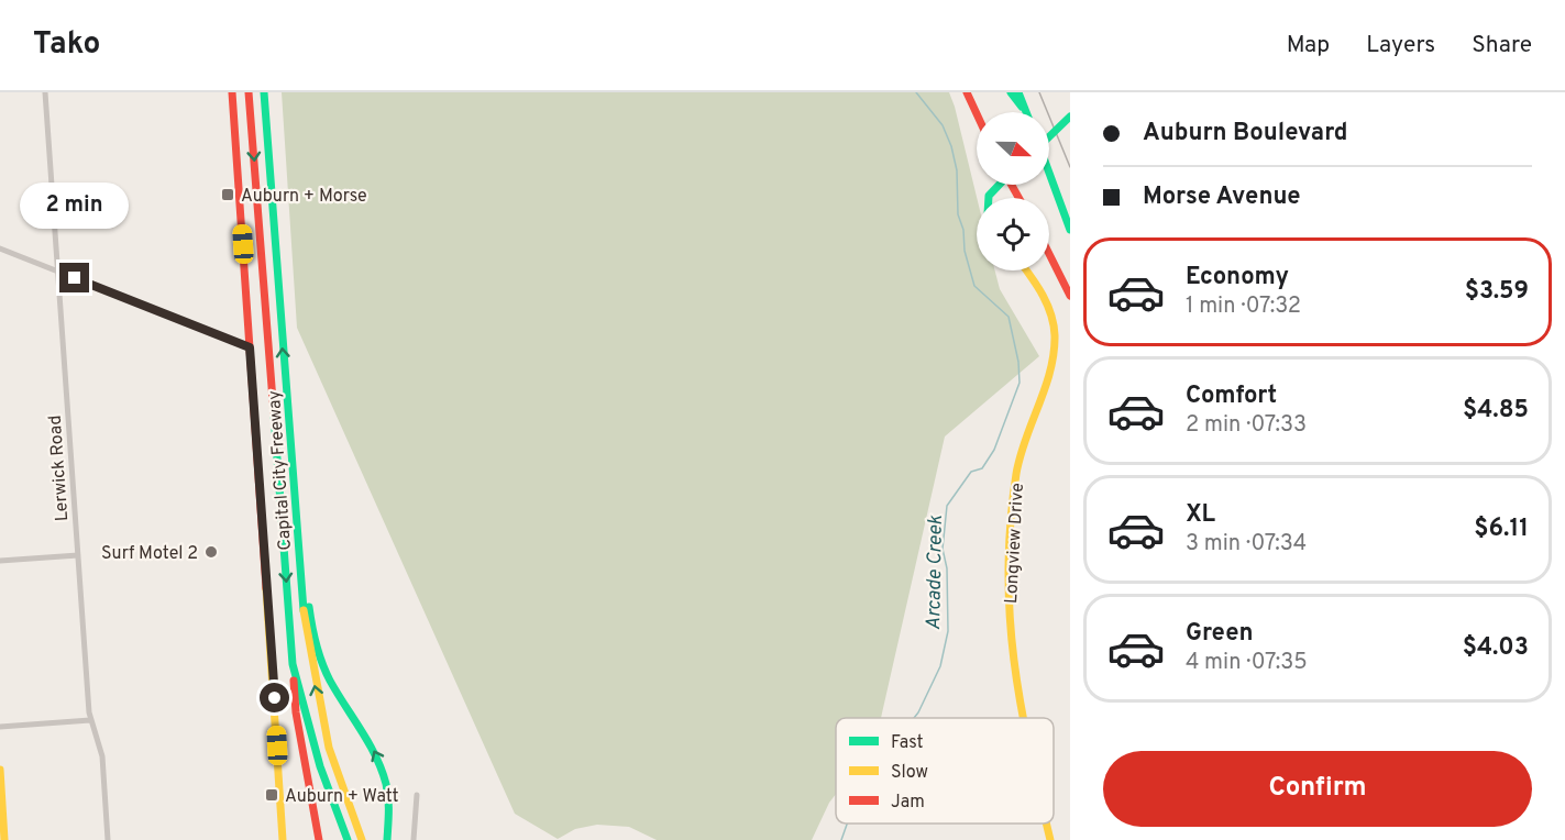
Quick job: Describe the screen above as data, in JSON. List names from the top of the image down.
{
  "streets": {
    "main road": ["Capital City Freeway", "Longview Drive"],
    "street": ["Lerwick Road"]
  },
  "water": ["Arcade Creek"],
  "places": {
    "transit": ["Auburn + Morse", "Auburn + Watt"],
    "other": ["Surf Motel 2"]
  },
  "legend": ["Fast", "Slow", "Jam"],
  "north": "right",
  "page": {
    "header": "Tako",
    "nav": ["Map", "Layers", "Share"],
    "banner": ["Auburn Boulevard", "Morse Avenue"],
    "bubble": "2 min",
    "list": [
      {
        "name": "Economy",
        "note": "1 min · 07:32",
        "value": "$3.59"
      },
      {
        "name": "Comfort",
        "note": "2 min · 07:33",
        "value": "$4.85"
      },
      {
        "name": "XL",
        "note": "3 min · 07:34",
        "value": "$6.11"
      },
      {
        "name": "Green",
        "note": "4 min · 07:35",
        "value": "$4.03"
      }
    ],
    "buttons": "Confirm"
  }
}
